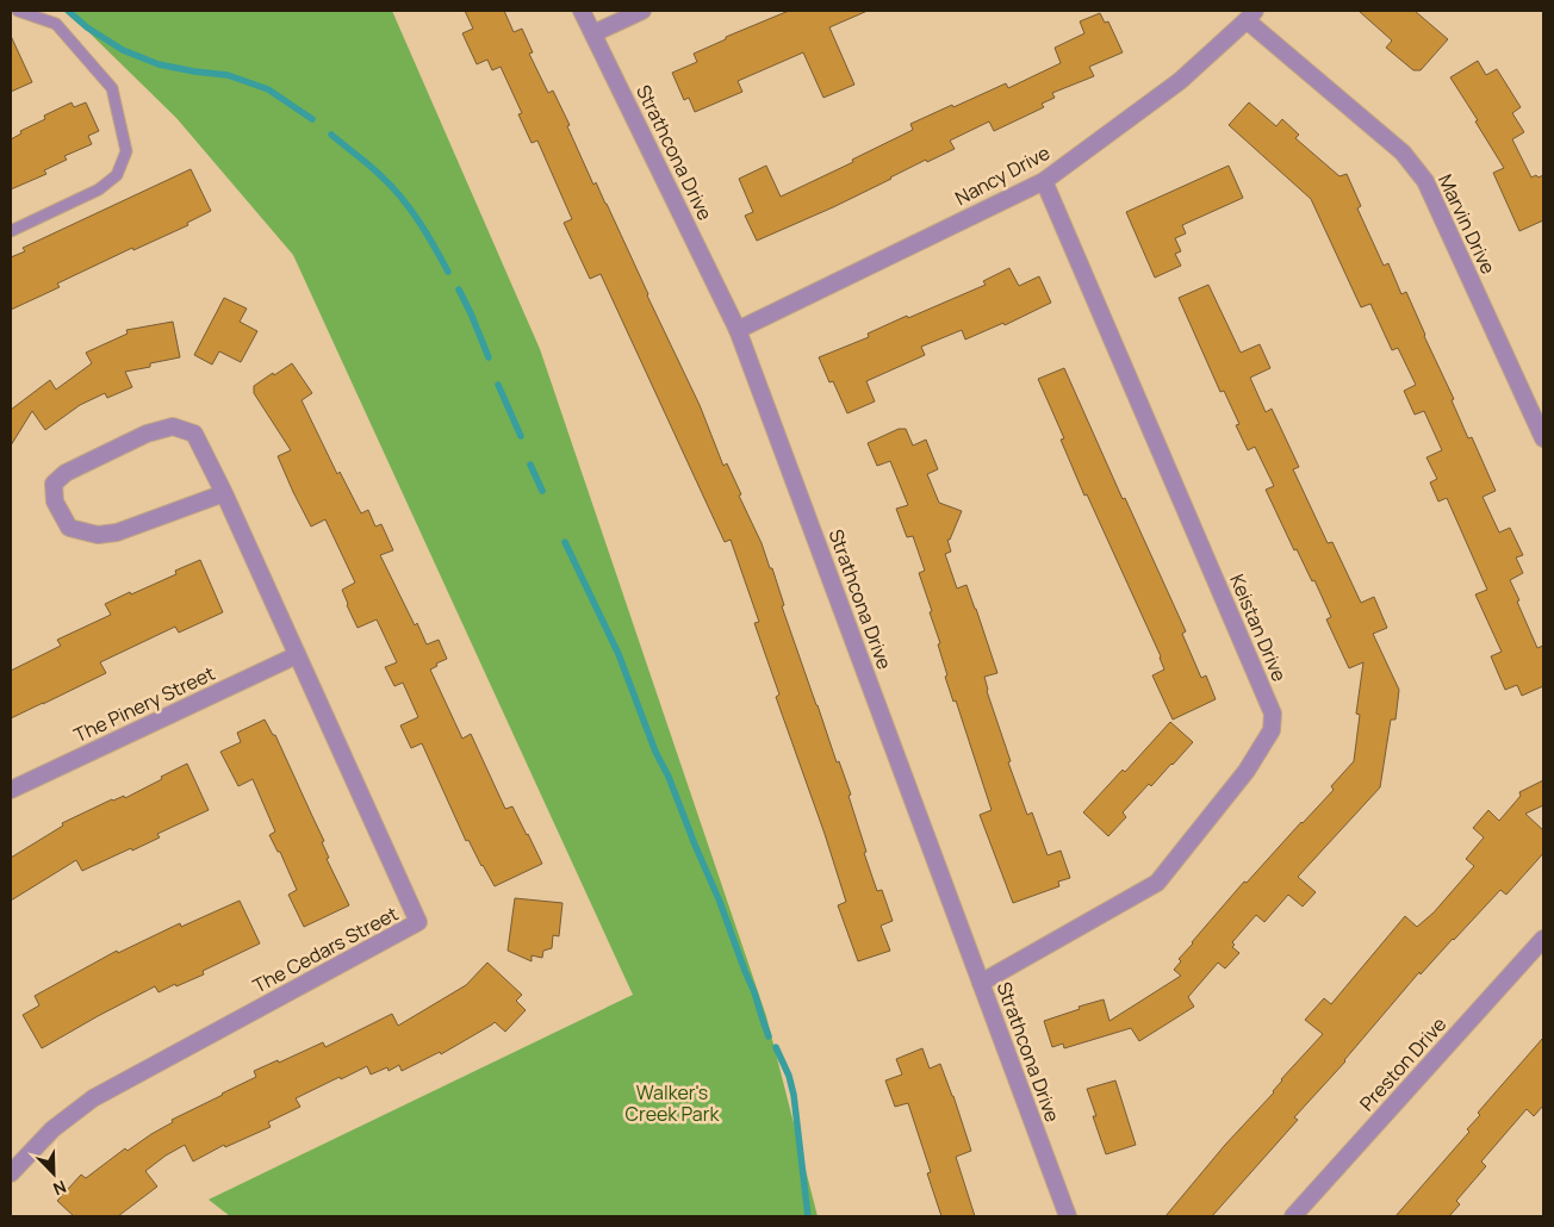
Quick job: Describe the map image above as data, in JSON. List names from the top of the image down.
{
  "streets": {
    "street": [
      "Strathcona Drive",
      "Nancy Drive",
      "Marvin Drive",
      "Keistan Drive",
      "The Pinery Street",
      "The Cedars Street",
      "Preston Drive"
    ]
  },
  "crossings": [
    ["Strathcona Drive", "Nancy Drive"],
    ["Strathcona Drive", "Keistan Drive"],
    ["Nancy Drive", "Marvin Drive"],
    ["Nancy Drive", "Keistan Drive"],
    ["The Pinery Street", "The Cedars Street"]
  ],
  "parks": ["Walker's Creek Park"],
  "north": "bottom right"
}
